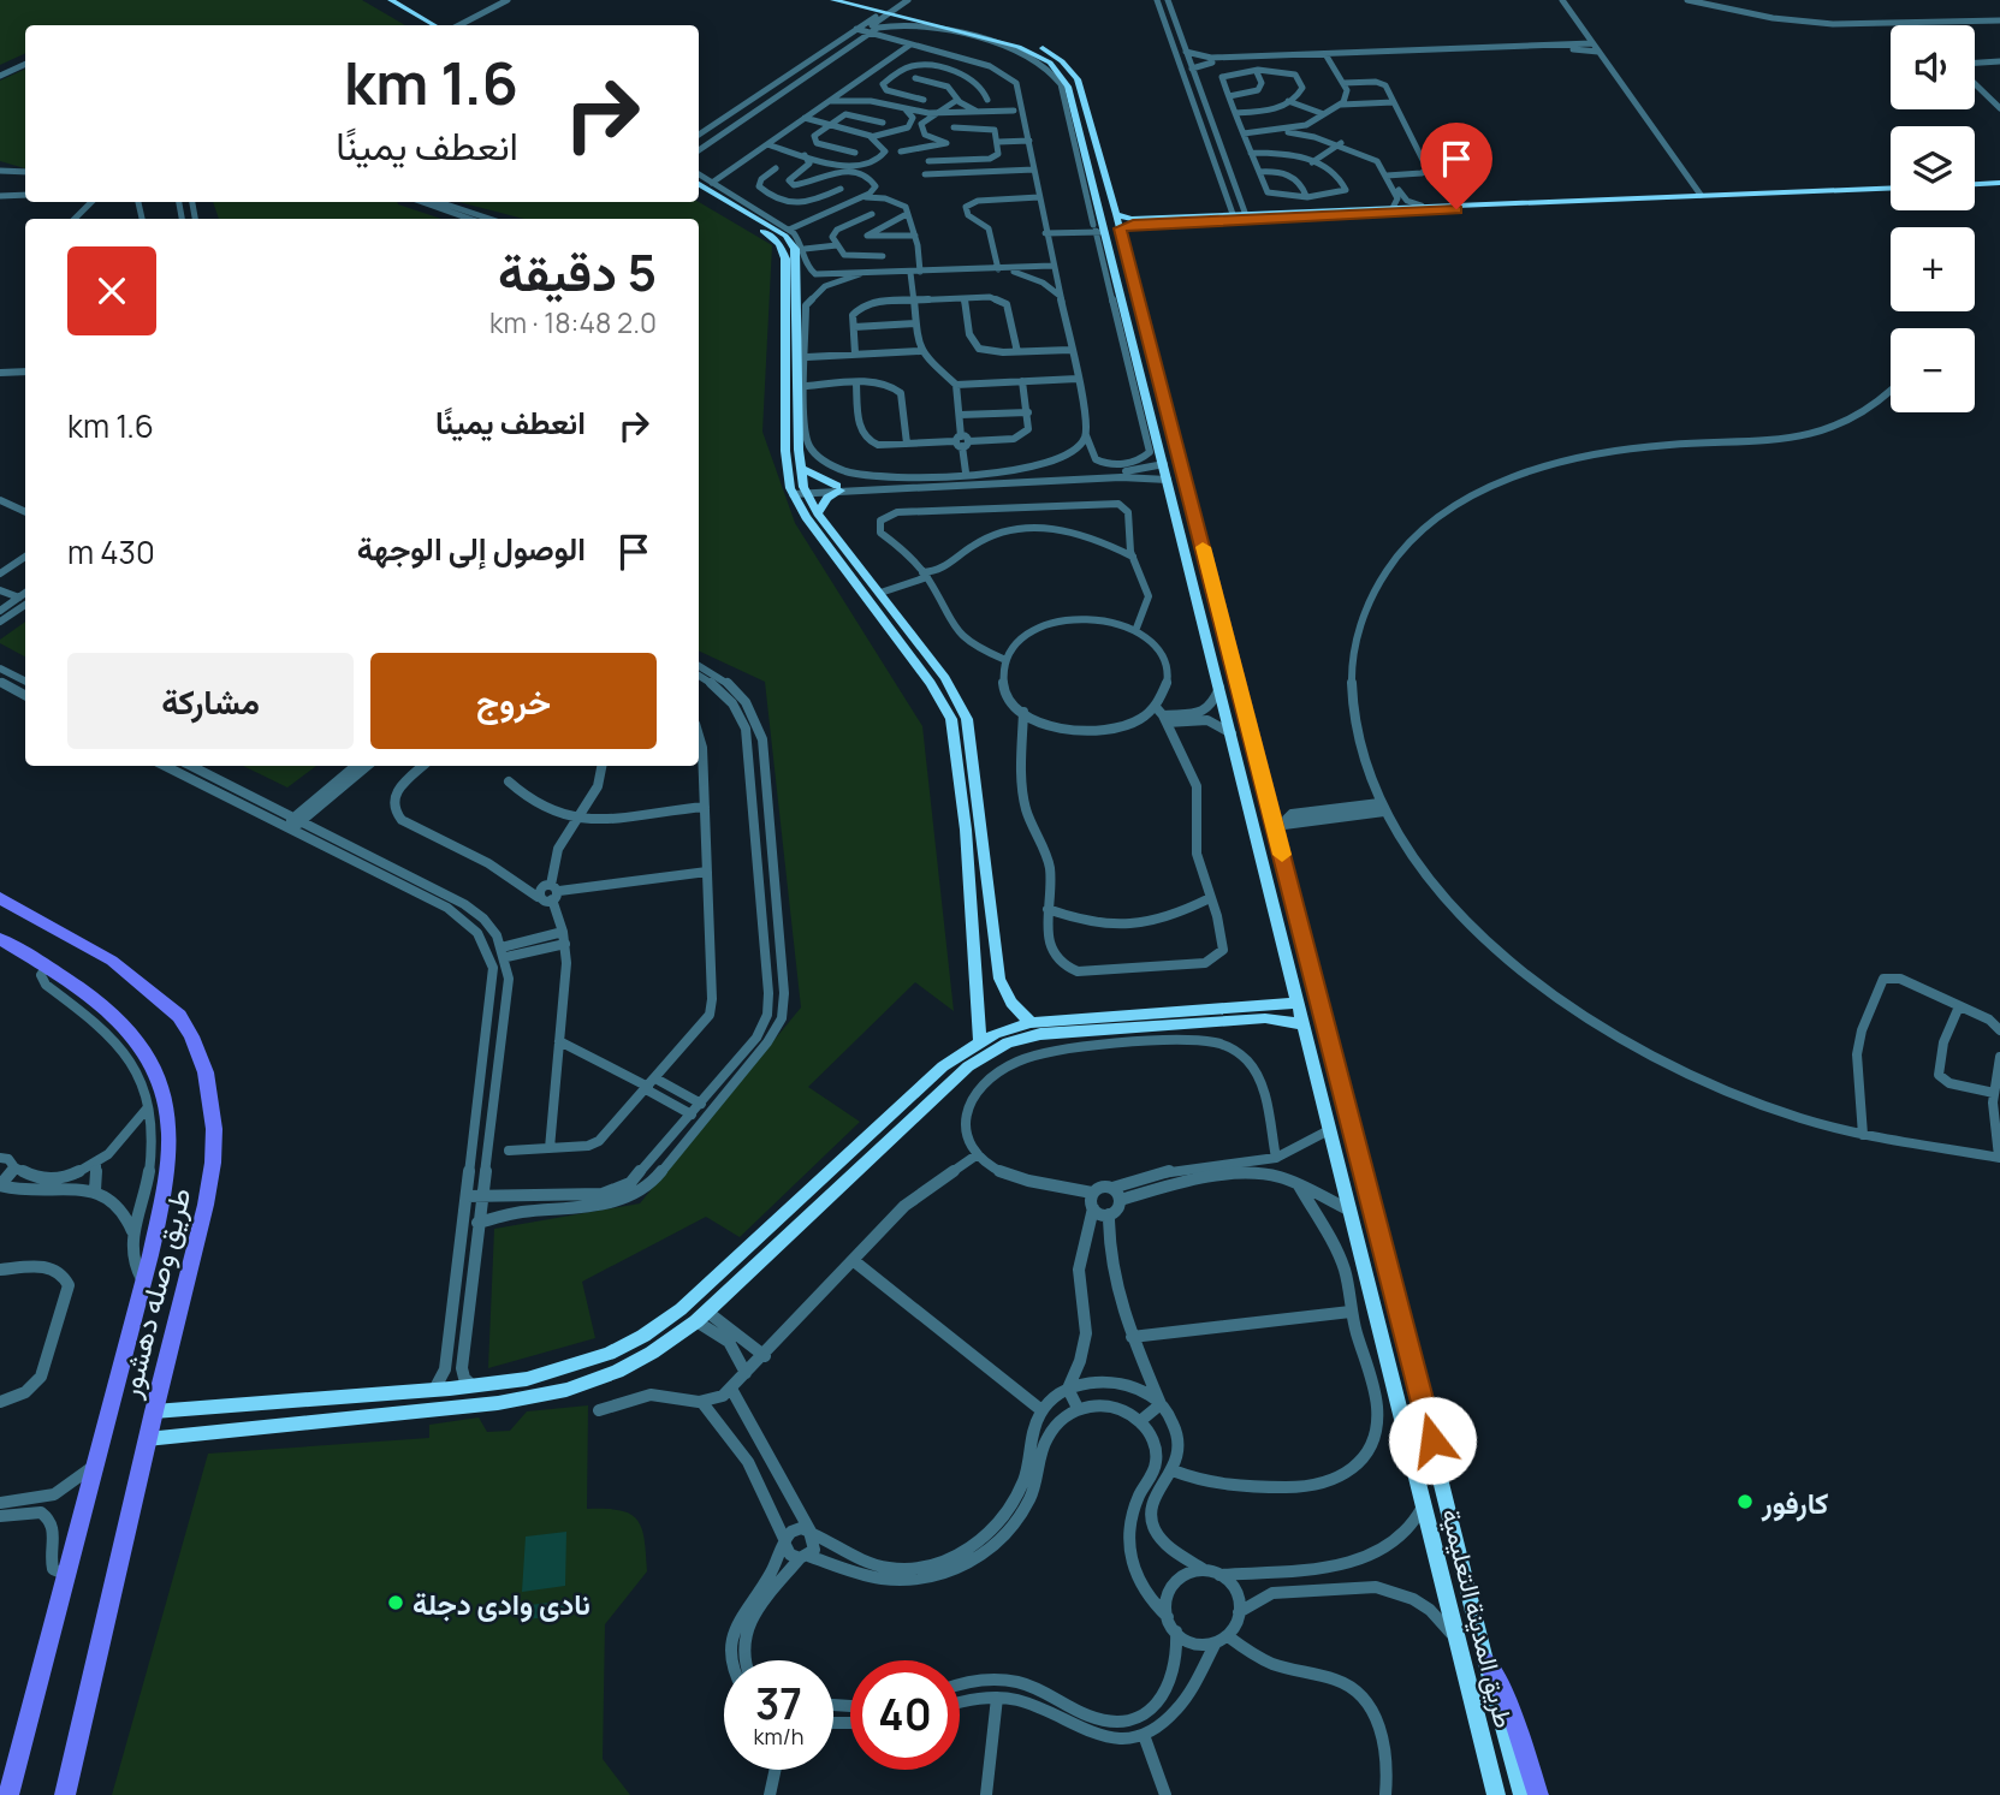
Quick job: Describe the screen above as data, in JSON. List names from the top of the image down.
{
  "streets": {
    "main road": ["طريق وصله دهشور"],
    "street": ["طريق المدينة التعليمية"]
  },
  "places": ["كارفور", "نادى وادى دجلة"],
  "page": {
    "map_buttons": ["+", "−"],
    "turn": ["1.6 km", "انعطف يمينًا"],
    "heading": ["5 دقيقة", "2.0 km · 18:48"],
    "list": [
      {
        "name": "انعطف يمينًا",
        "value": "1.6 km"
      },
      {
        "name": "الوصول إلى الوجهة",
        "value": "430 m"
      }
    ],
    "buttons": ["خروج", "مشاركة"],
    "speed": "37 km/h",
    "limit": "40"
  }
}
